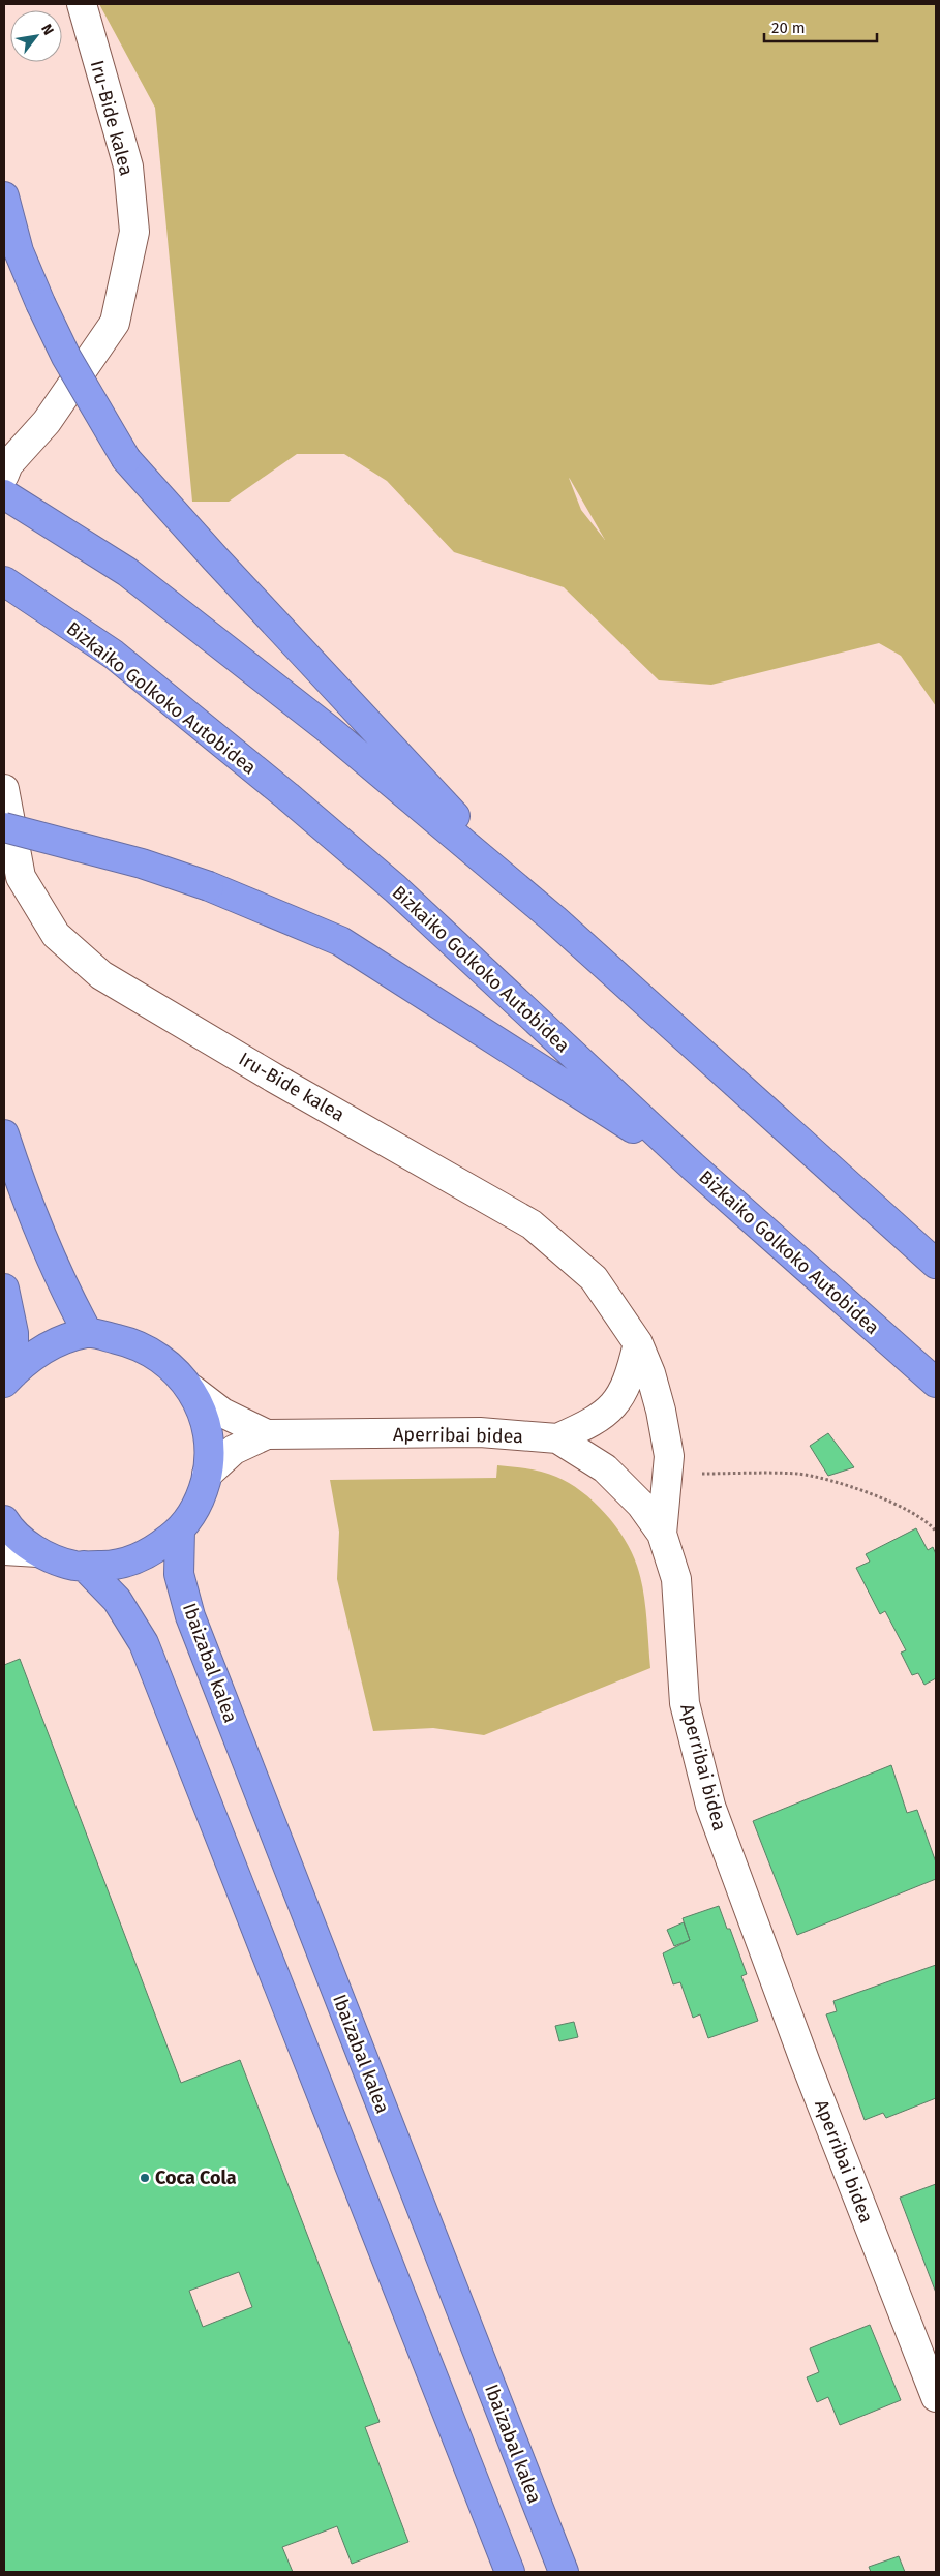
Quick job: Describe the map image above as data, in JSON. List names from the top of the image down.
{
  "streets": {
    "highway": ["Bizkaiko Golkoko Autobidea", "Ibaizabal kalea"],
    "street": ["Iru-Bide kalea", "Aperribai bidea"]
  },
  "crossings": [
    ["Iru-Bide kalea", "Aperribai bidea"]
  ],
  "places": ["Coca Cola"],
  "scale_bar": "20 m",
  "north": "top right"
}
